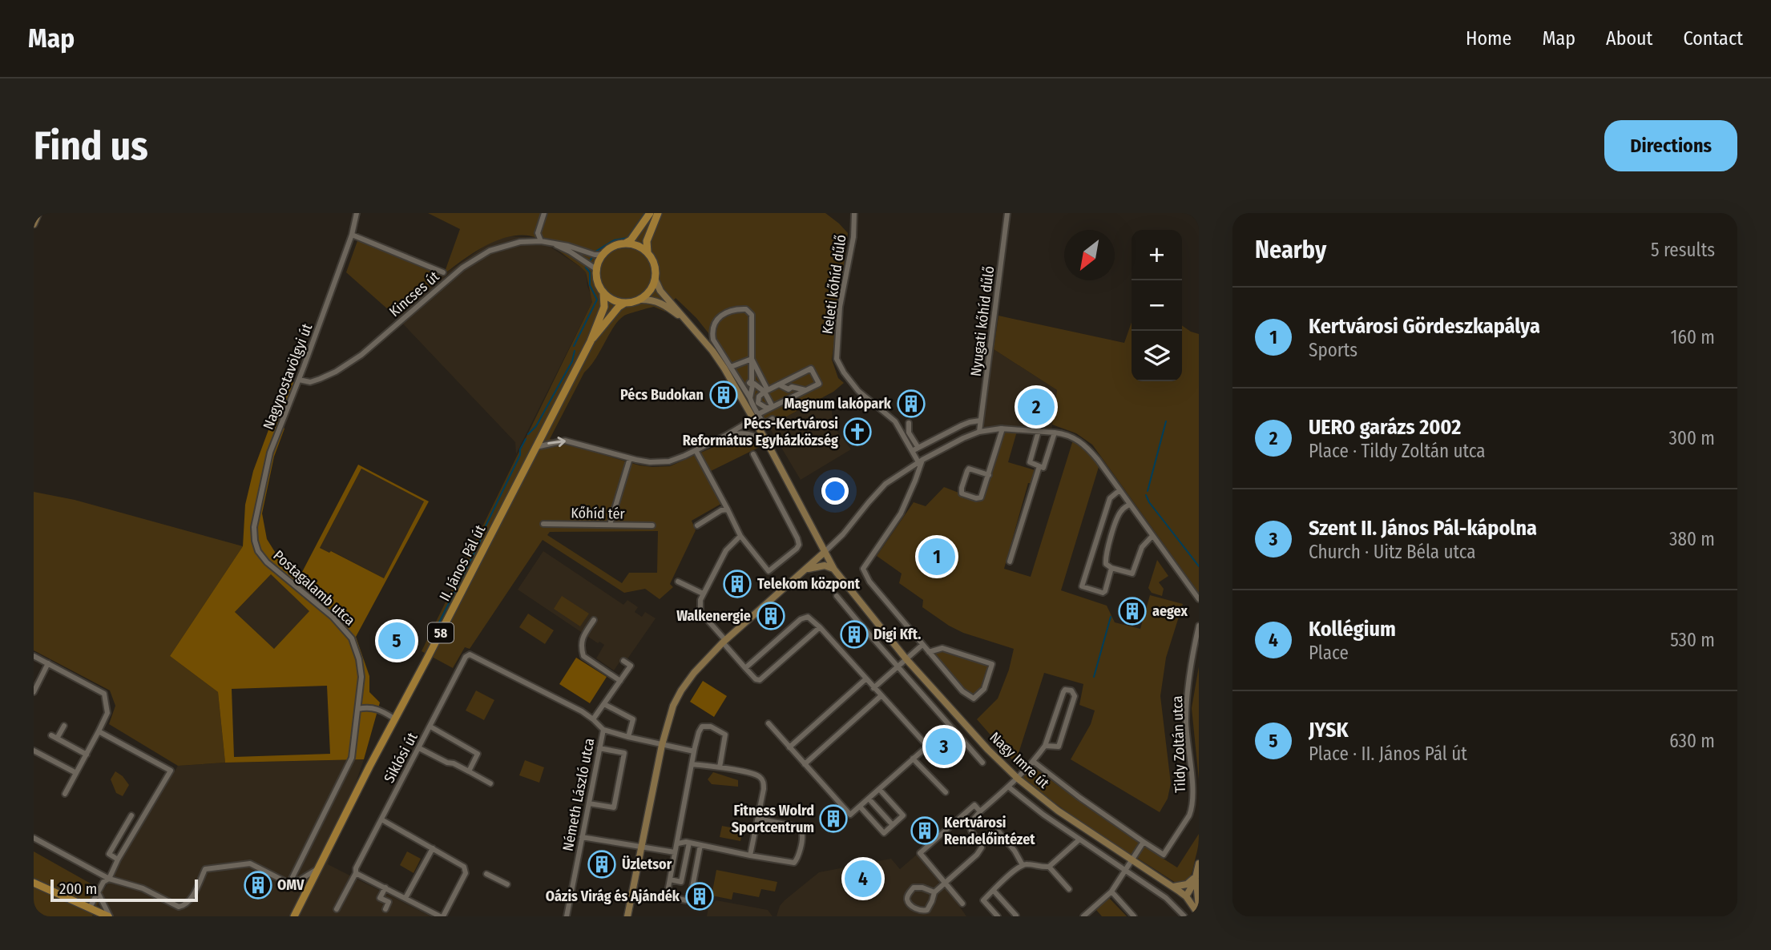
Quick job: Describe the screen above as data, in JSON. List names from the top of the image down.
{
  "streets": {
    "main road": ["II. János Pál út", "58"],
    "street": [
      "Keleti kőhíd dűlő",
      "Kincses út",
      "Nyugati kőhíd dűlő",
      "Nagypostavölgyi út",
      "Kőhíd tér",
      "Postagalamb utca",
      "Tildy Zoltán utca",
      "Siklósi út",
      "Nagy Imre út",
      "Németh László utca"
    ]
  },
  "crossings": [
    ["Kincses út", "Nagypostavölgyi út"],
    ["Nagypostavölgyi út", "Postagalamb utca"],
    ["II. János Pál út", "58"],
    ["Tildy Zoltán utca", "Nagy Imre út"],
    ["Siklósi út", "Németh László utca"]
  ],
  "places": {
    "building": [
      "Pécs Budokan",
      "Magnum lakópark",
      "Telekom központ",
      "aegex",
      "Walkenergie",
      "Digi Kft.",
      "Fitness Wolrd Sportcentrum",
      "Kertvárosi Rendelőintézet",
      "Üzletsor",
      "OMV",
      "Oázis Virág és Ajándék"
    ],
    "church": ["Pécs-Kertvárosi Református Egyházközség"]
  },
  "scale_bar": "200 m",
  "north": "bottom left",
  "page": {
    "header": "Map",
    "nav": [
      "Home",
      "Map",
      "About",
      "Contact"
    ],
    "buttons": "Directions",
    "title": "Find us",
    "heading": ["Nearby", "5 results"],
    "map_buttons": ["+", "−"],
    "list": [
      {
        "mark": "1",
        "name": "Kertvárosi Gördeszkapálya",
        "note": "Sports",
        "value": "160 m"
      },
      {
        "mark": "2",
        "name": "UERO garázs 2002",
        "note": "Place · Tildy Zoltán utca",
        "value": "300 m"
      },
      {
        "mark": "3",
        "name": "Szent II. János Pál-kápolna",
        "note": "Church · Uitz Béla utca",
        "value": "380 m"
      },
      {
        "mark": "4",
        "name": "Kollégium",
        "note": "Place",
        "value": "530 m"
      },
      {
        "mark": "5",
        "name": "JYSK",
        "note": "Place · II. János Pál út",
        "value": "630 m"
      }
    ],
    "pins": [
      "2",
      "1",
      "5",
      "3",
      "4"
    ],
    "scale": "200 m"
  }
}
